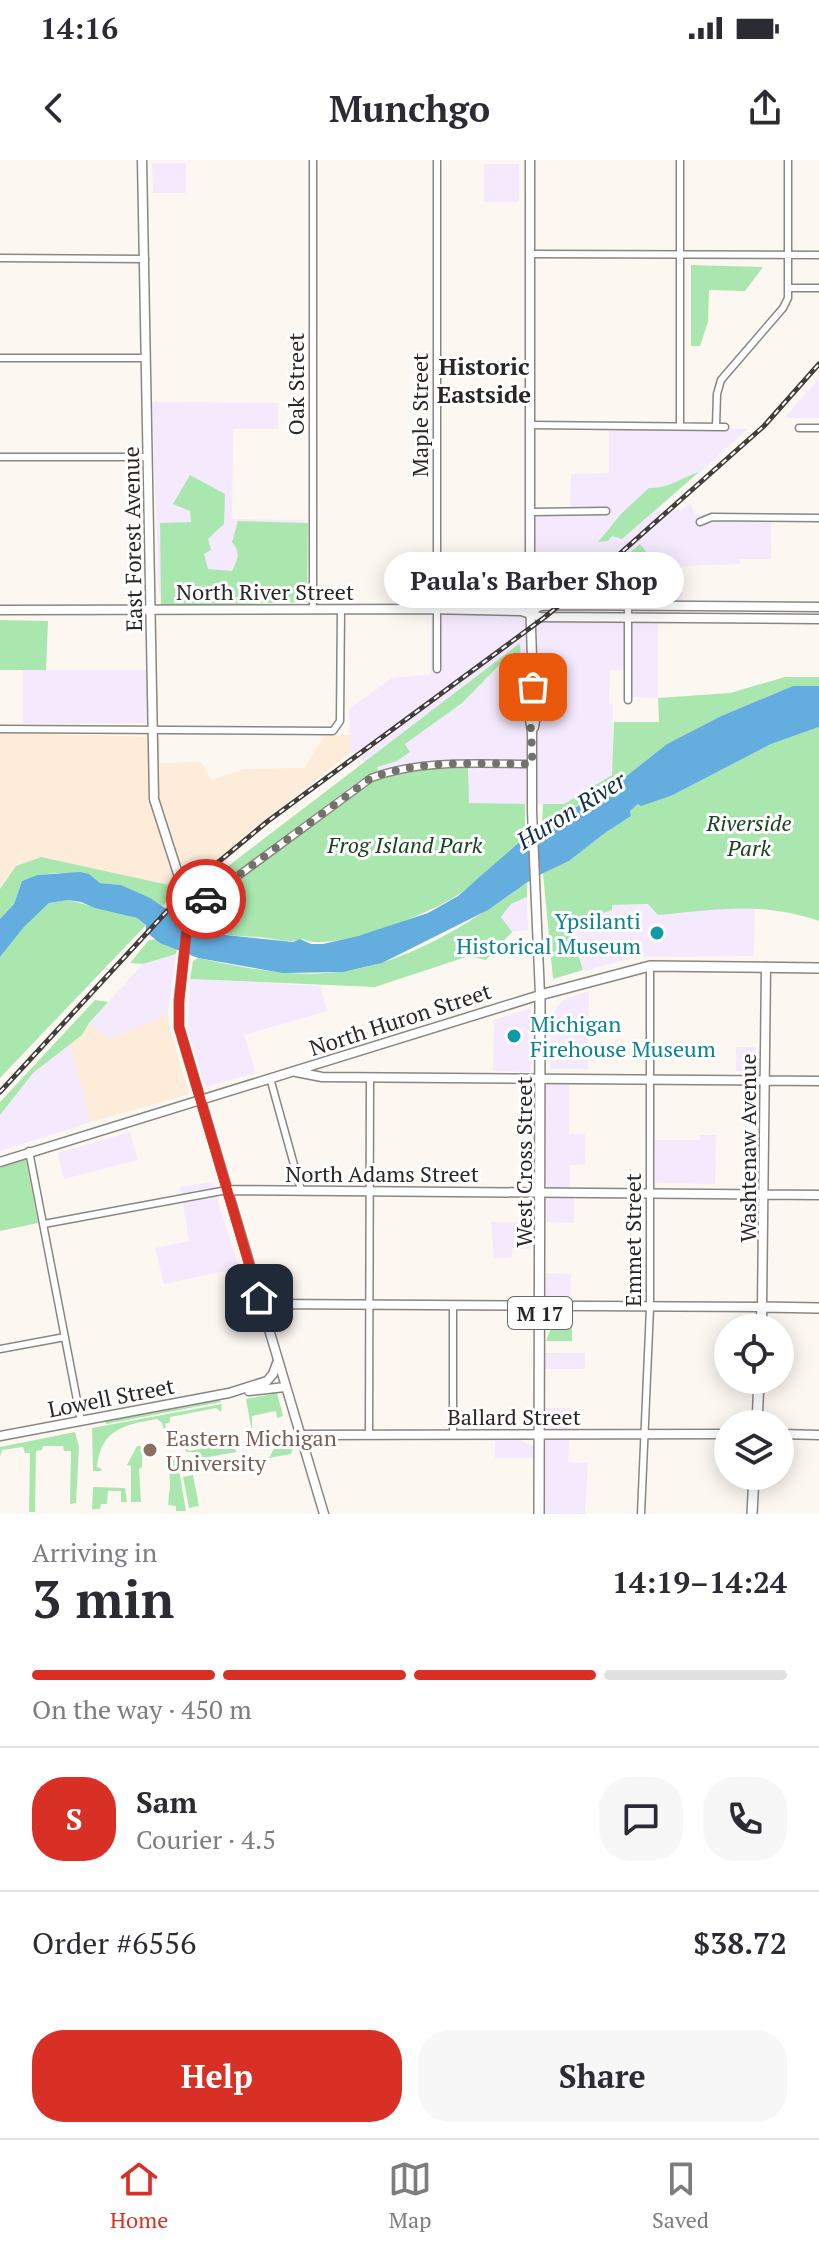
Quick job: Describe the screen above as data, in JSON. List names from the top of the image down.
{
  "streets": {
    "main road": [
      "North Huron Street",
      "Washtenaw Avenue",
      "West Cross Street",
      "M 17"
    ],
    "street": [
      "Oak Street",
      "Maple Street",
      "East Forest Avenue",
      "North River Street",
      "North Adams Street",
      "Emmet Street",
      "Lowell Street",
      "Ballard Street"
    ]
  },
  "crossings": [
    ["Oak Street", "North River Street"],
    ["Maple Street", "North River Street"],
    ["East Forest Avenue", "North River Street"],
    ["North River Street", "West Cross Street"],
    ["North Huron Street", "Washtenaw Avenue"],
    ["North Huron Street", "West Cross Street"],
    ["North Huron Street", "Emmet Street"],
    ["Washtenaw Avenue", "North Adams Street"],
    ["West Cross Street", "North Adams Street"],
    ["West Cross Street", "Ballard Street"],
    ["North Adams Street", "Emmet Street"],
    ["Emmet Street", "Ballard Street"]
  ],
  "districts": ["Historic Eastside"],
  "water": ["Huron River"],
  "parks": ["Riverside Park", "Frog Island Park"],
  "places": [
    "Paula's Barber Shop",
    "Ypsilanti Historical Museum",
    "Michigan Firehouse Museum",
    "Eastern Michigan University"
  ],
  "page": {
    "status": "14:16",
    "header": "Munchgo",
    "bubble": "Paula's Barber Shop",
    "heading": ["3 min", "Arriving in", "14:19–14:24"],
    "panel": [
      "Sam",
      "Courier · 4.5",
      "Order #6556",
      "$38.72"
    ],
    "bar": "On the way · 450 m",
    "round": "S",
    "buttons": ["Help", "Share"],
    "tabs": ["Home", "Map", "Saved"]
  }
}
